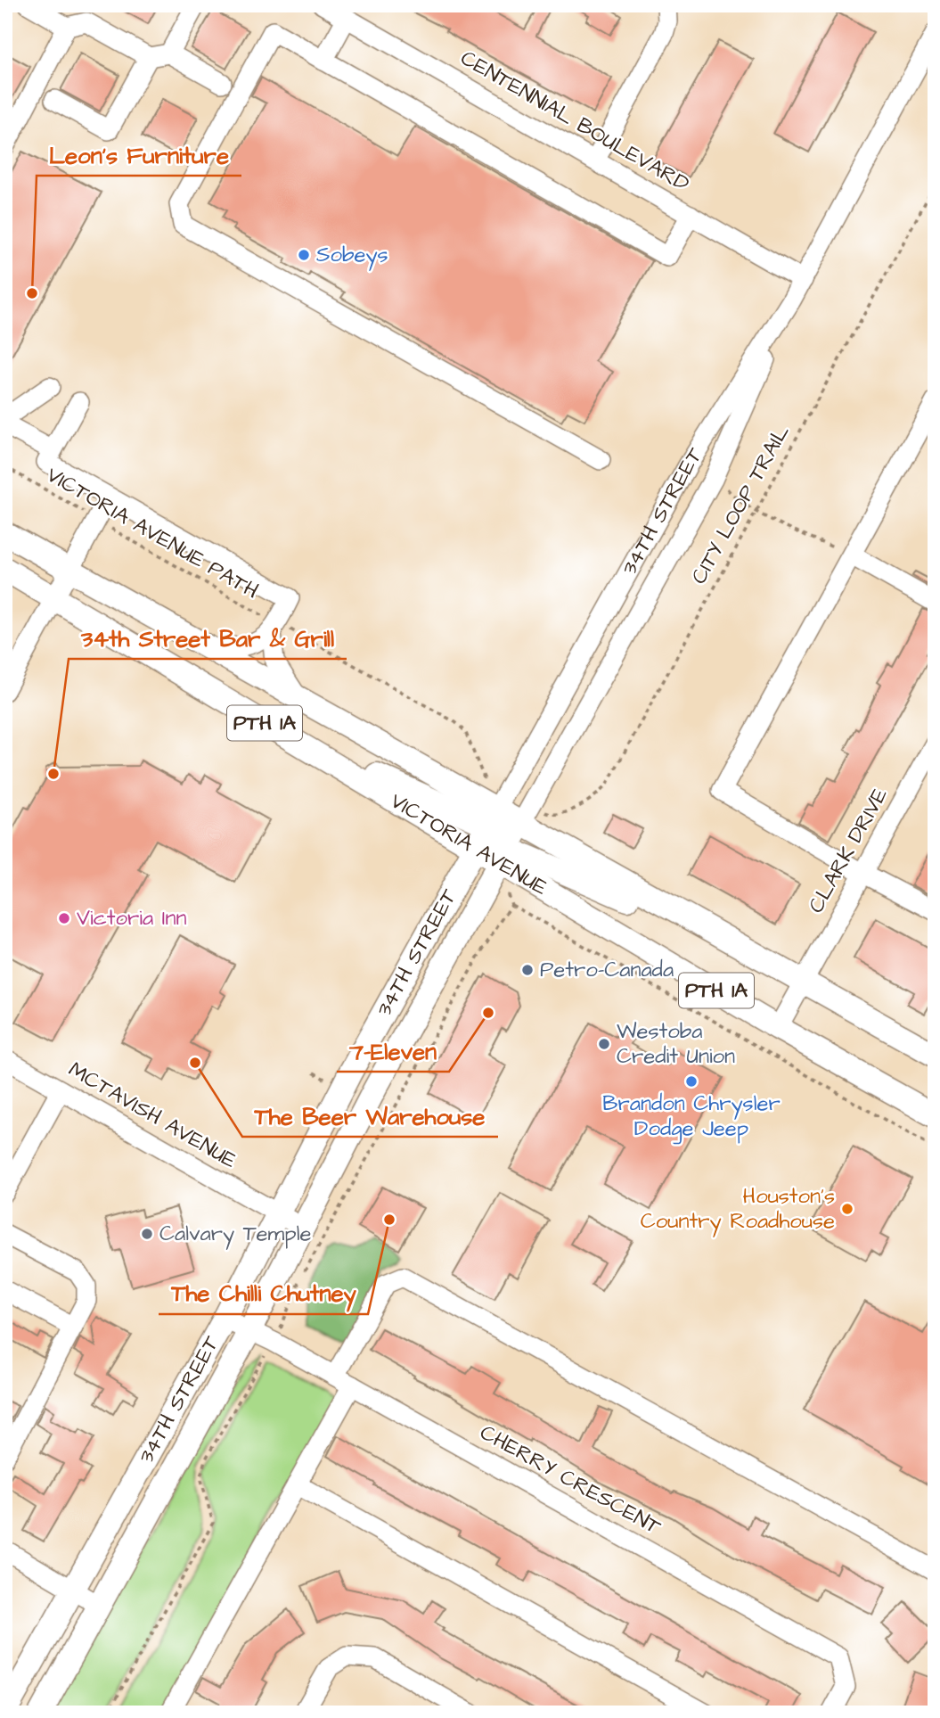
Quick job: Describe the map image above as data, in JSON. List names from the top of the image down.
{
  "streets": {
    "main road": ["34TH STREET", "PTH 1A", "VICTORIA AVENUE"],
    "street": [
      "CENTENNIAL BOULEVARD",
      "CLARK DRIVE",
      "MCTAVISH AVENUE",
      "CHERRY CRESCENT"
    ],
    "path": ["CITY LOOP TRAIL", "VICTORIA AVENUE PATH"]
  },
  "crossings": [
    ["CENTENNIAL BOULEVARD", "34TH STREET"],
    ["34TH STREET", "VICTORIA AVENUE"],
    ["34TH STREET", "MCTAVISH AVENUE"],
    ["34TH STREET", "CHERRY CRESCENT"],
    ["VICTORIA AVENUE", "CLARK DRIVE"]
  ],
  "places": [
    "Sobeys",
    "Leon's Furniture",
    "34th Street Bar & Grill",
    "Victoria Inn",
    "Petro-Canada",
    "7-Eleven",
    "Westoba Credit Union",
    "The Beer Warehouse",
    "Brandon Chrysler Dodge Jeep",
    "Houston's Country Roadhouse",
    "The Chilli Chutney",
    "Calvary Temple"
  ]
}
